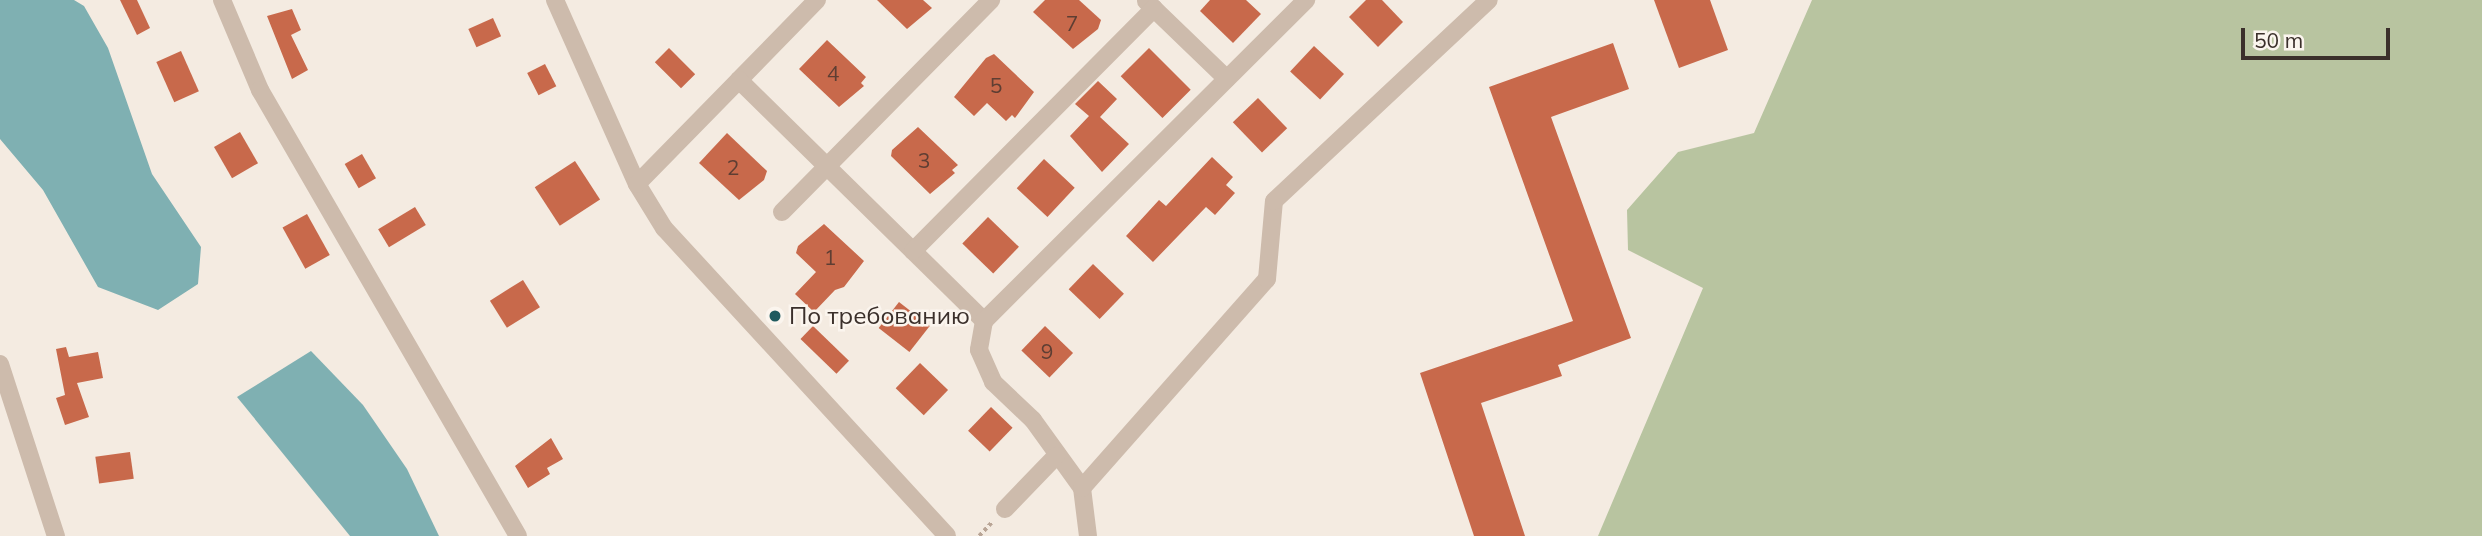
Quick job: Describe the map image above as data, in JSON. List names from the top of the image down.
{
  "places": ["По требованию"],
  "house_numbers": [
    "7",
    "4",
    "5",
    "3",
    "2",
    "1",
    "9"
  ],
  "scale_bar": "50 m"
}
